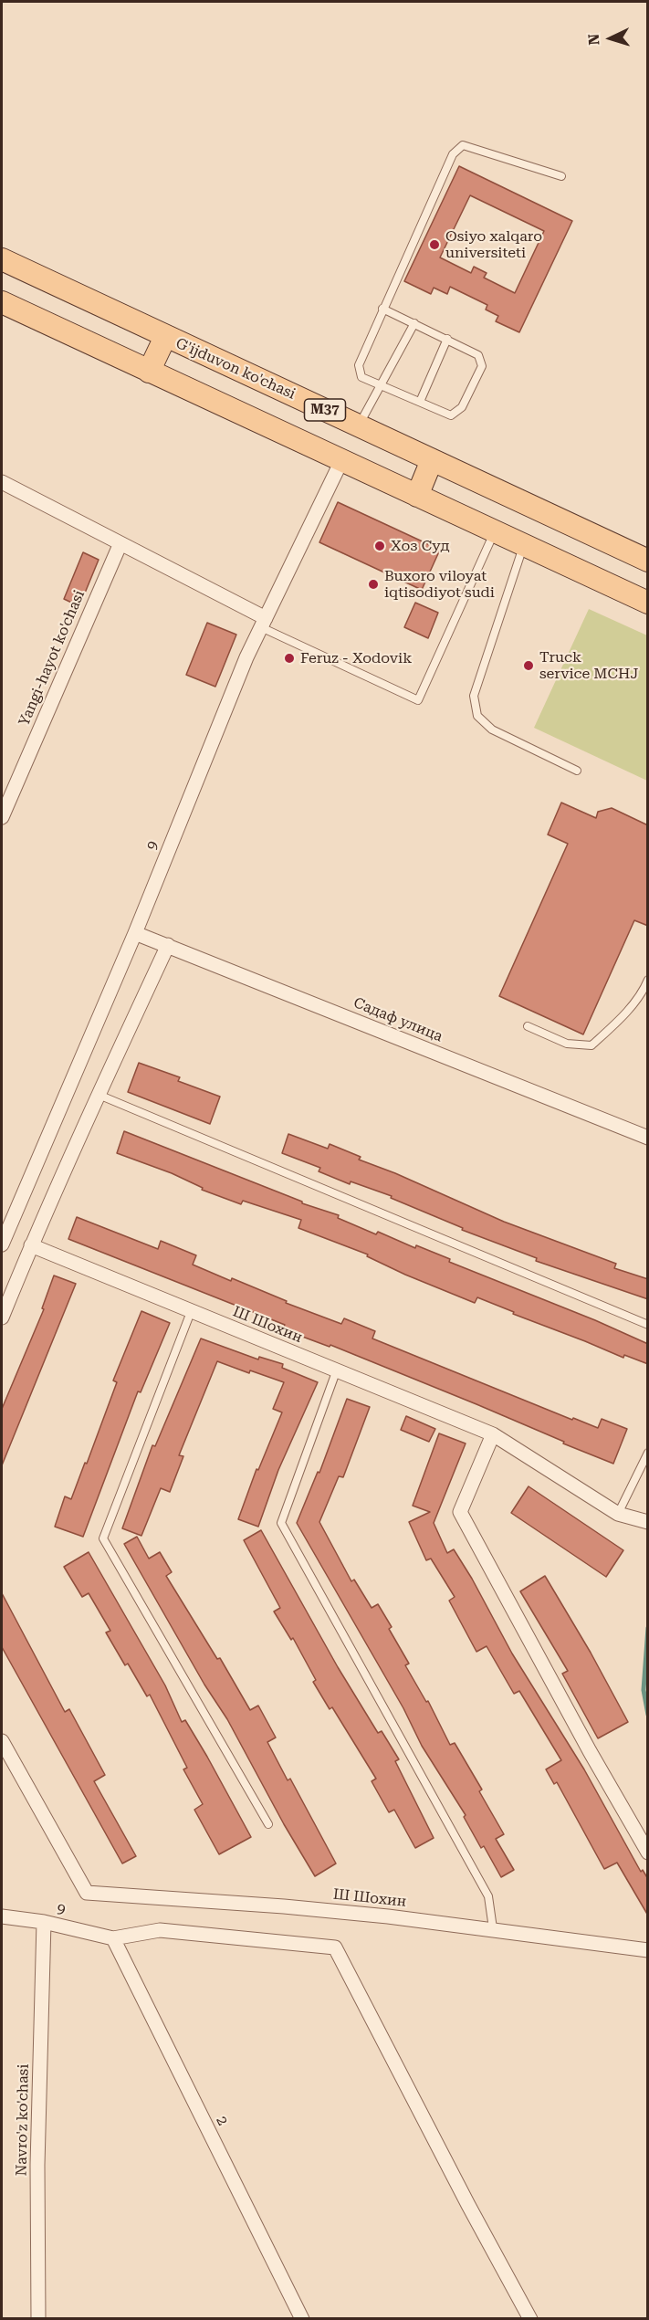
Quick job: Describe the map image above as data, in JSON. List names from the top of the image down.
{
  "streets": {
    "main road": ["G'ijduvon ko'chasi", "M37"],
    "street": [
      "Yangi-hayot ko'chasi",
      "9",
      "Садаф улица",
      "Ш Шохин",
      "Navro'z ko'chasi",
      "2"
    ]
  },
  "crossings": [
    ["M37", "9"],
    ["9", "Садаф улица"],
    ["9", "Navro'z ko'chasi"],
    ["9", "2"]
  ],
  "places": [
    "Osiyo xalqaro universiteti",
    "Хоз Суд",
    "Buxoro viloyat iqtisodiyot sudi",
    "Feruz - Xodovik",
    "Truck service MCHJ"
  ],
  "north": "left"
}
